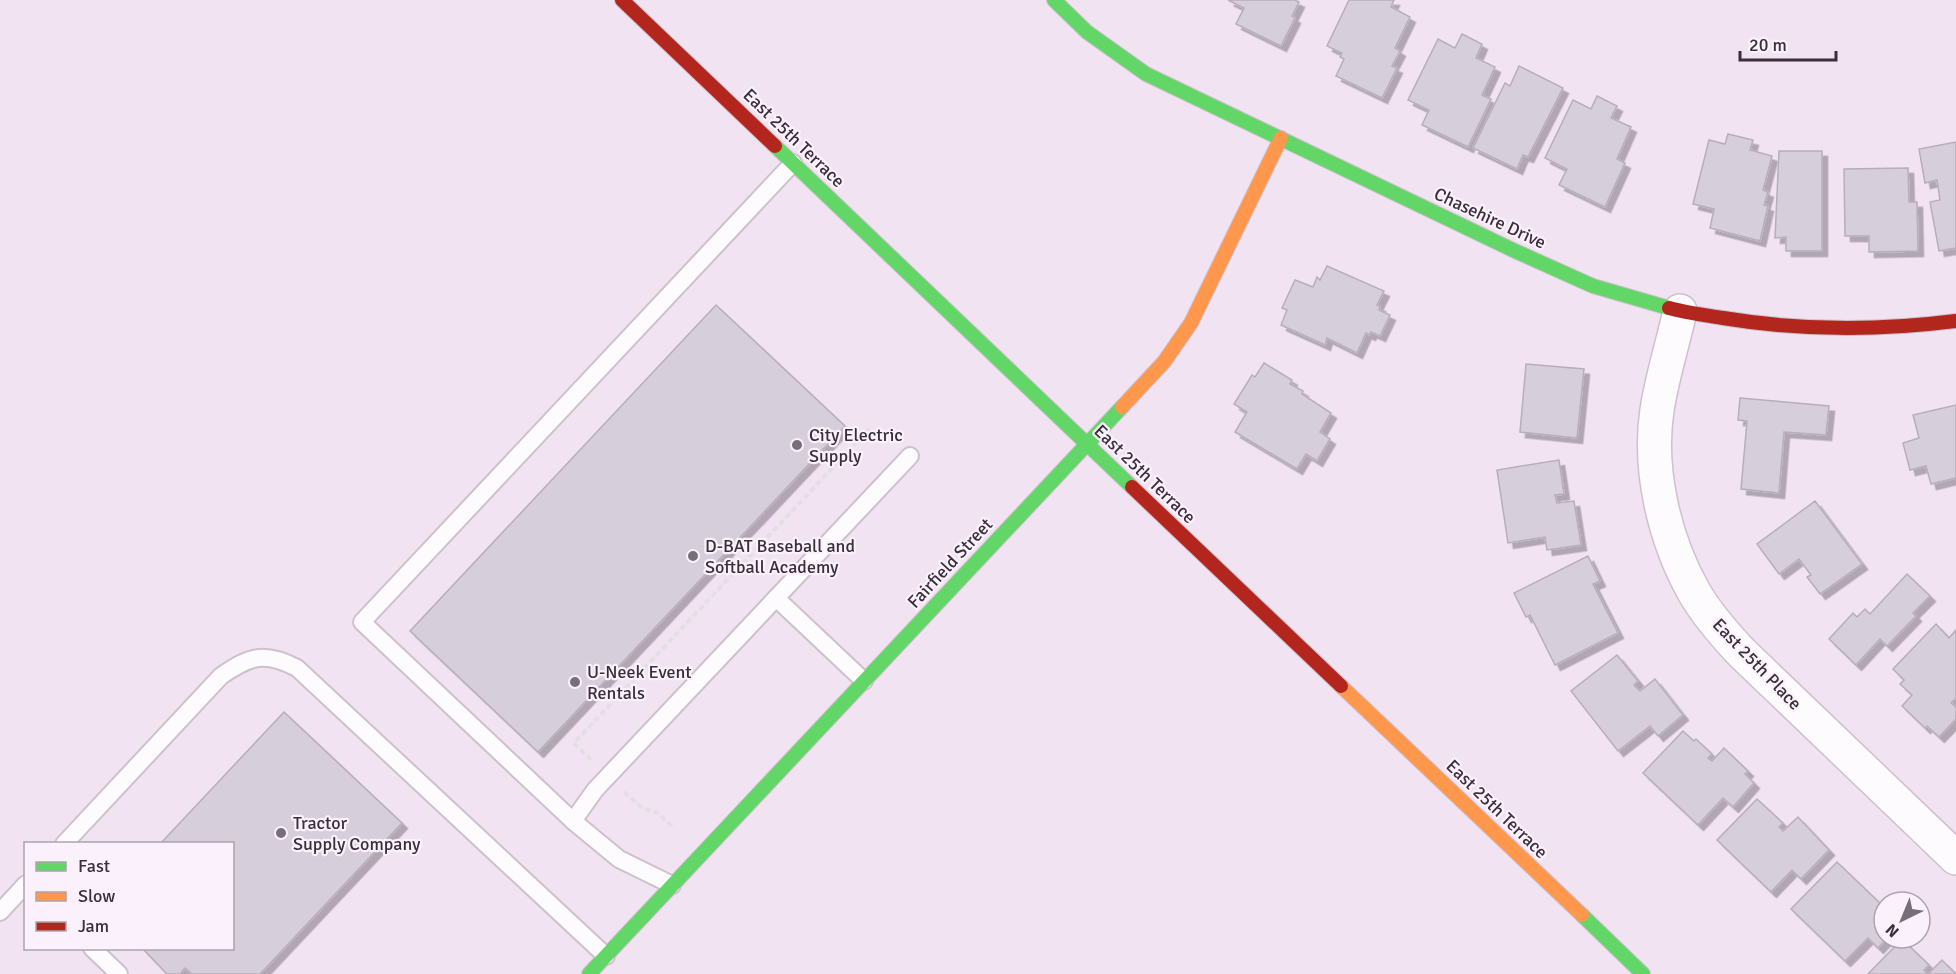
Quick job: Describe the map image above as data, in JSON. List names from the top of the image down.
{
  "streets": {
    "street": [
      "East 25th Terrace",
      "Chasehire Drive",
      "Fairfield Street",
      "East 25th Place"
    ]
  },
  "crossings": [
    ["East 25th Terrace", "Fairfield Street"],
    ["Chasehire Drive", "Fairfield Street"],
    ["Chasehire Drive", "East 25th Place"]
  ],
  "places": [
    "City Electric Supply",
    "D-BAT Baseball and Softball Academy",
    "U-Neek Event Rentals",
    "Tractor Supply Company"
  ],
  "legend": ["Fast", "Slow", "Jam"],
  "scale_bar": "20 m",
  "north": "bottom left"
}
